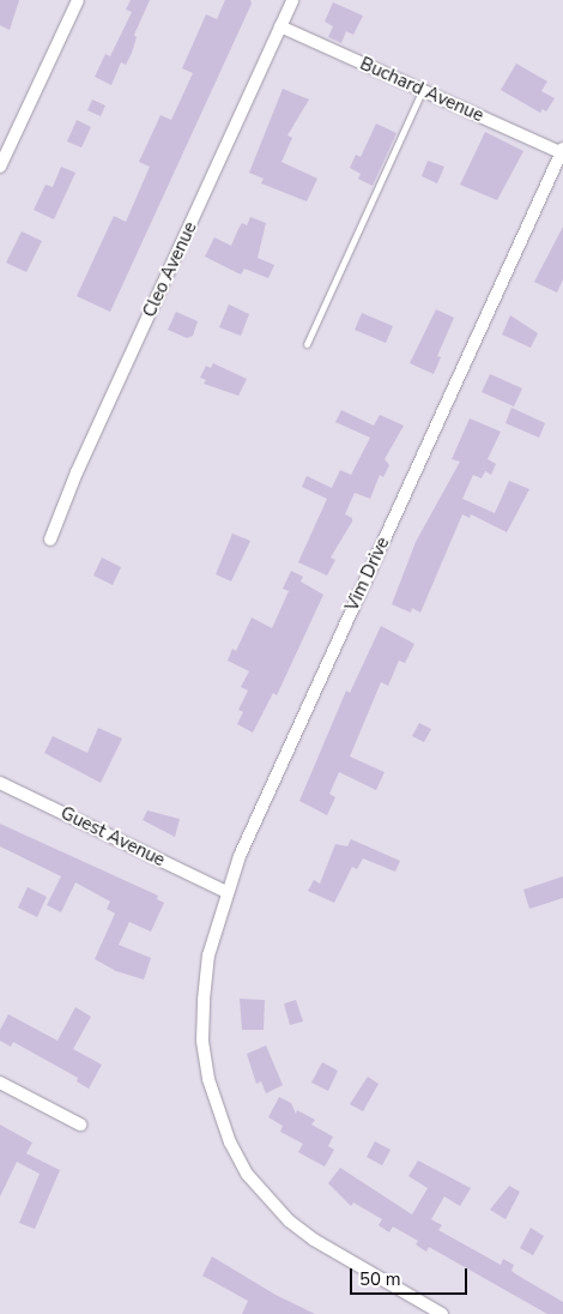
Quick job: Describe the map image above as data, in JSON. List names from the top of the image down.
{
  "streets": {
    "street": [
      "Buchard Avenue",
      "Cleo Avenue",
      "Vim Drive",
      "Guest Avenue"
    ]
  },
  "crossings": [
    ["Buchard Avenue", "Cleo Avenue"],
    ["Buchard Avenue", "Vim Drive"],
    ["Vim Drive", "Guest Avenue"]
  ],
  "scale_bar": "50 m"
}
